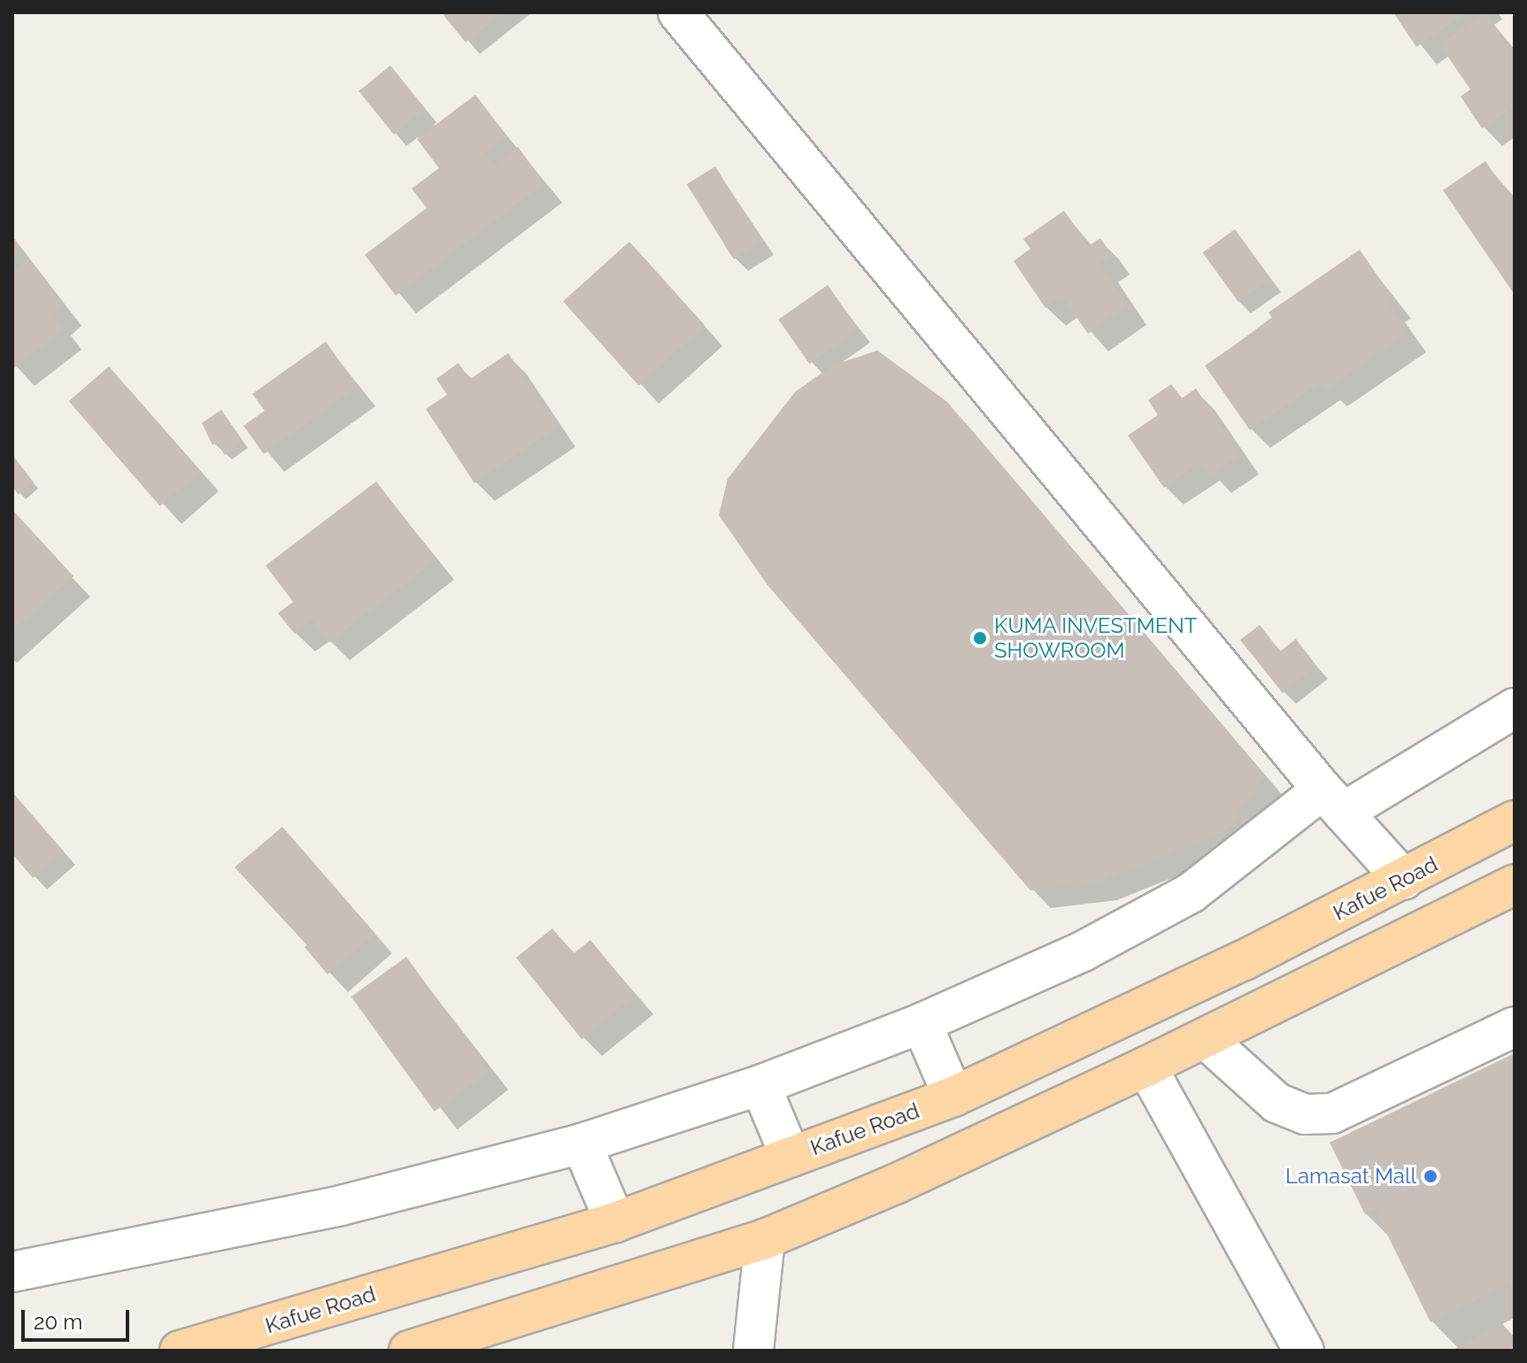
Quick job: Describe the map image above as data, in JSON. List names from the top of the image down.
{
  "streets": {
    "main road": ["Kafue Road"]
  },
  "places": ["KUMA INVESTMENT SHOWROOM", "Lamasat Mall"],
  "scale_bar": "20 m"
}
